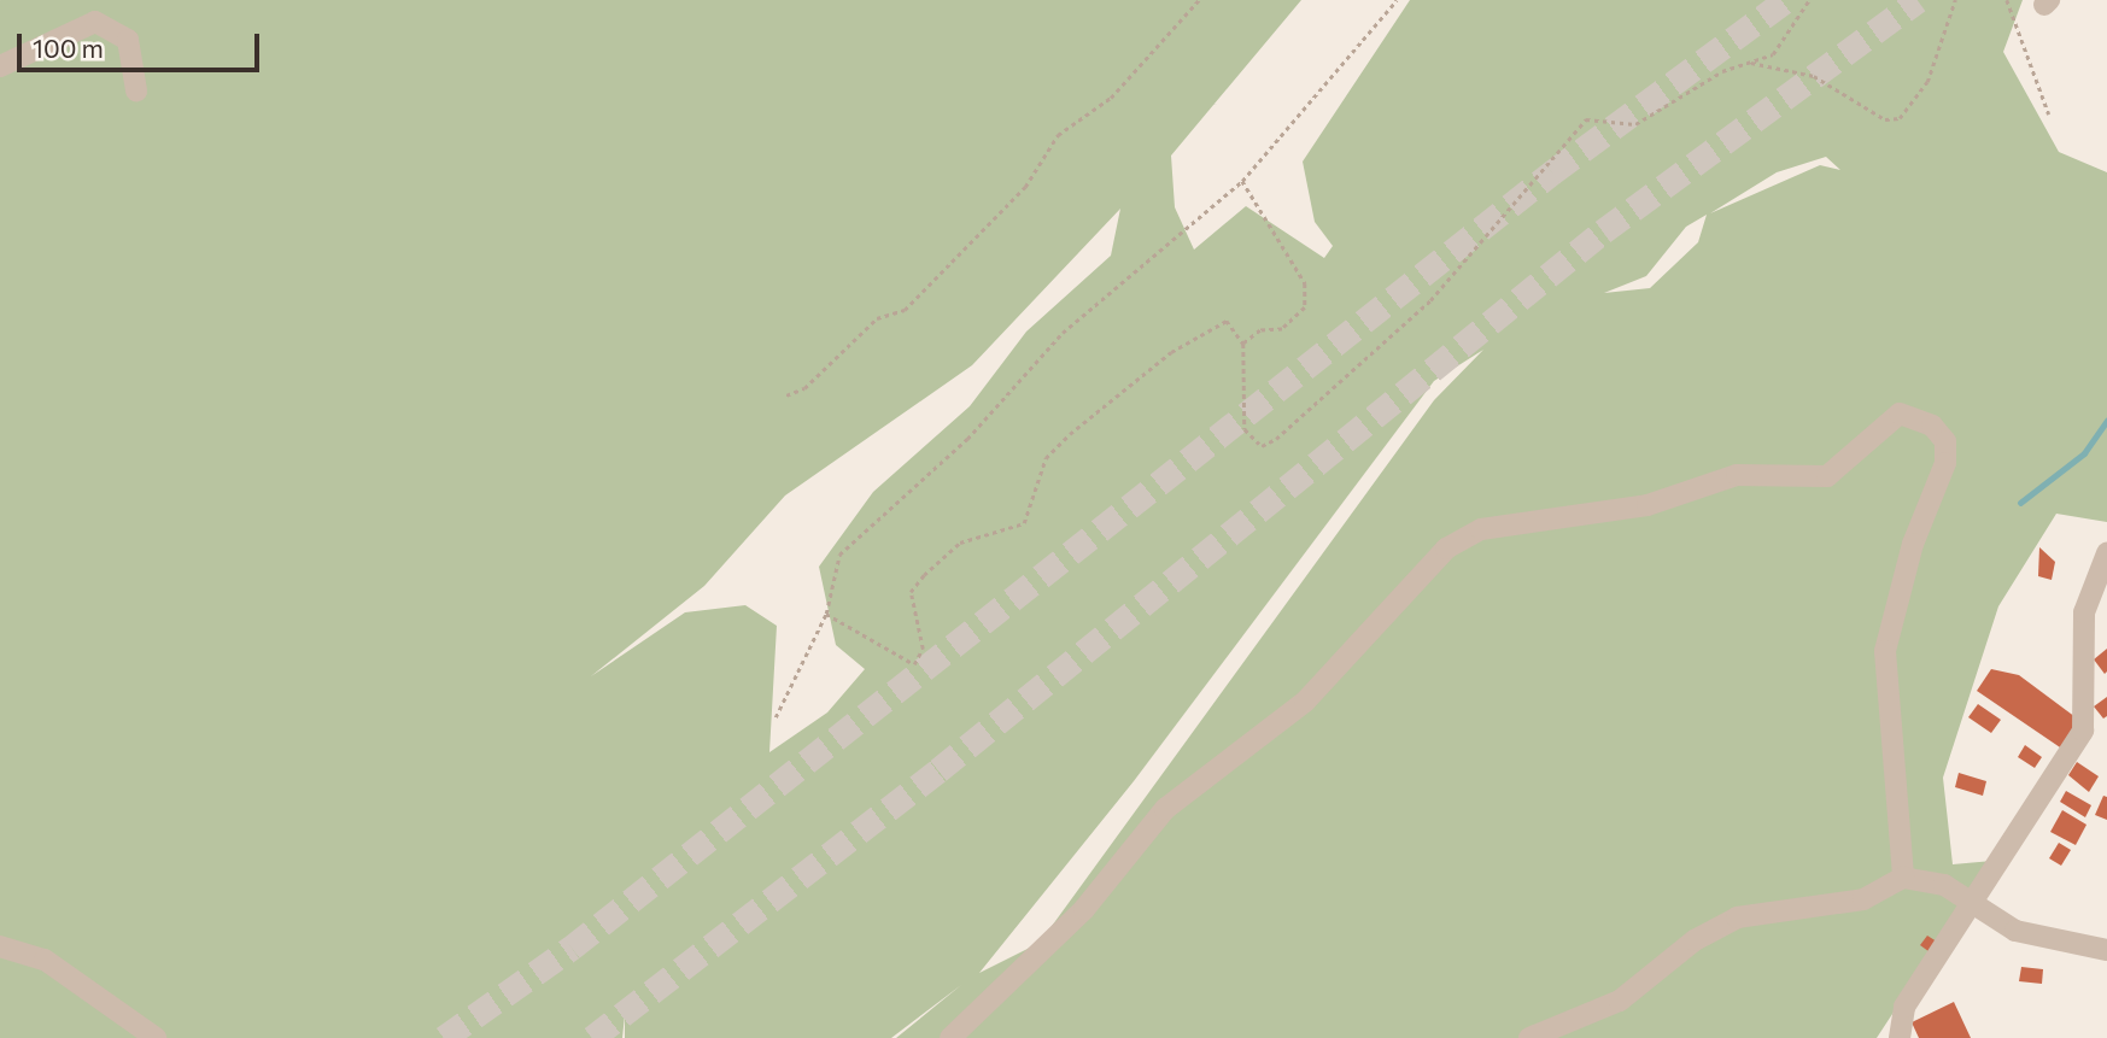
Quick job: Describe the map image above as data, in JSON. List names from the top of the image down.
{
  "scale_bar": "100 m"
}
